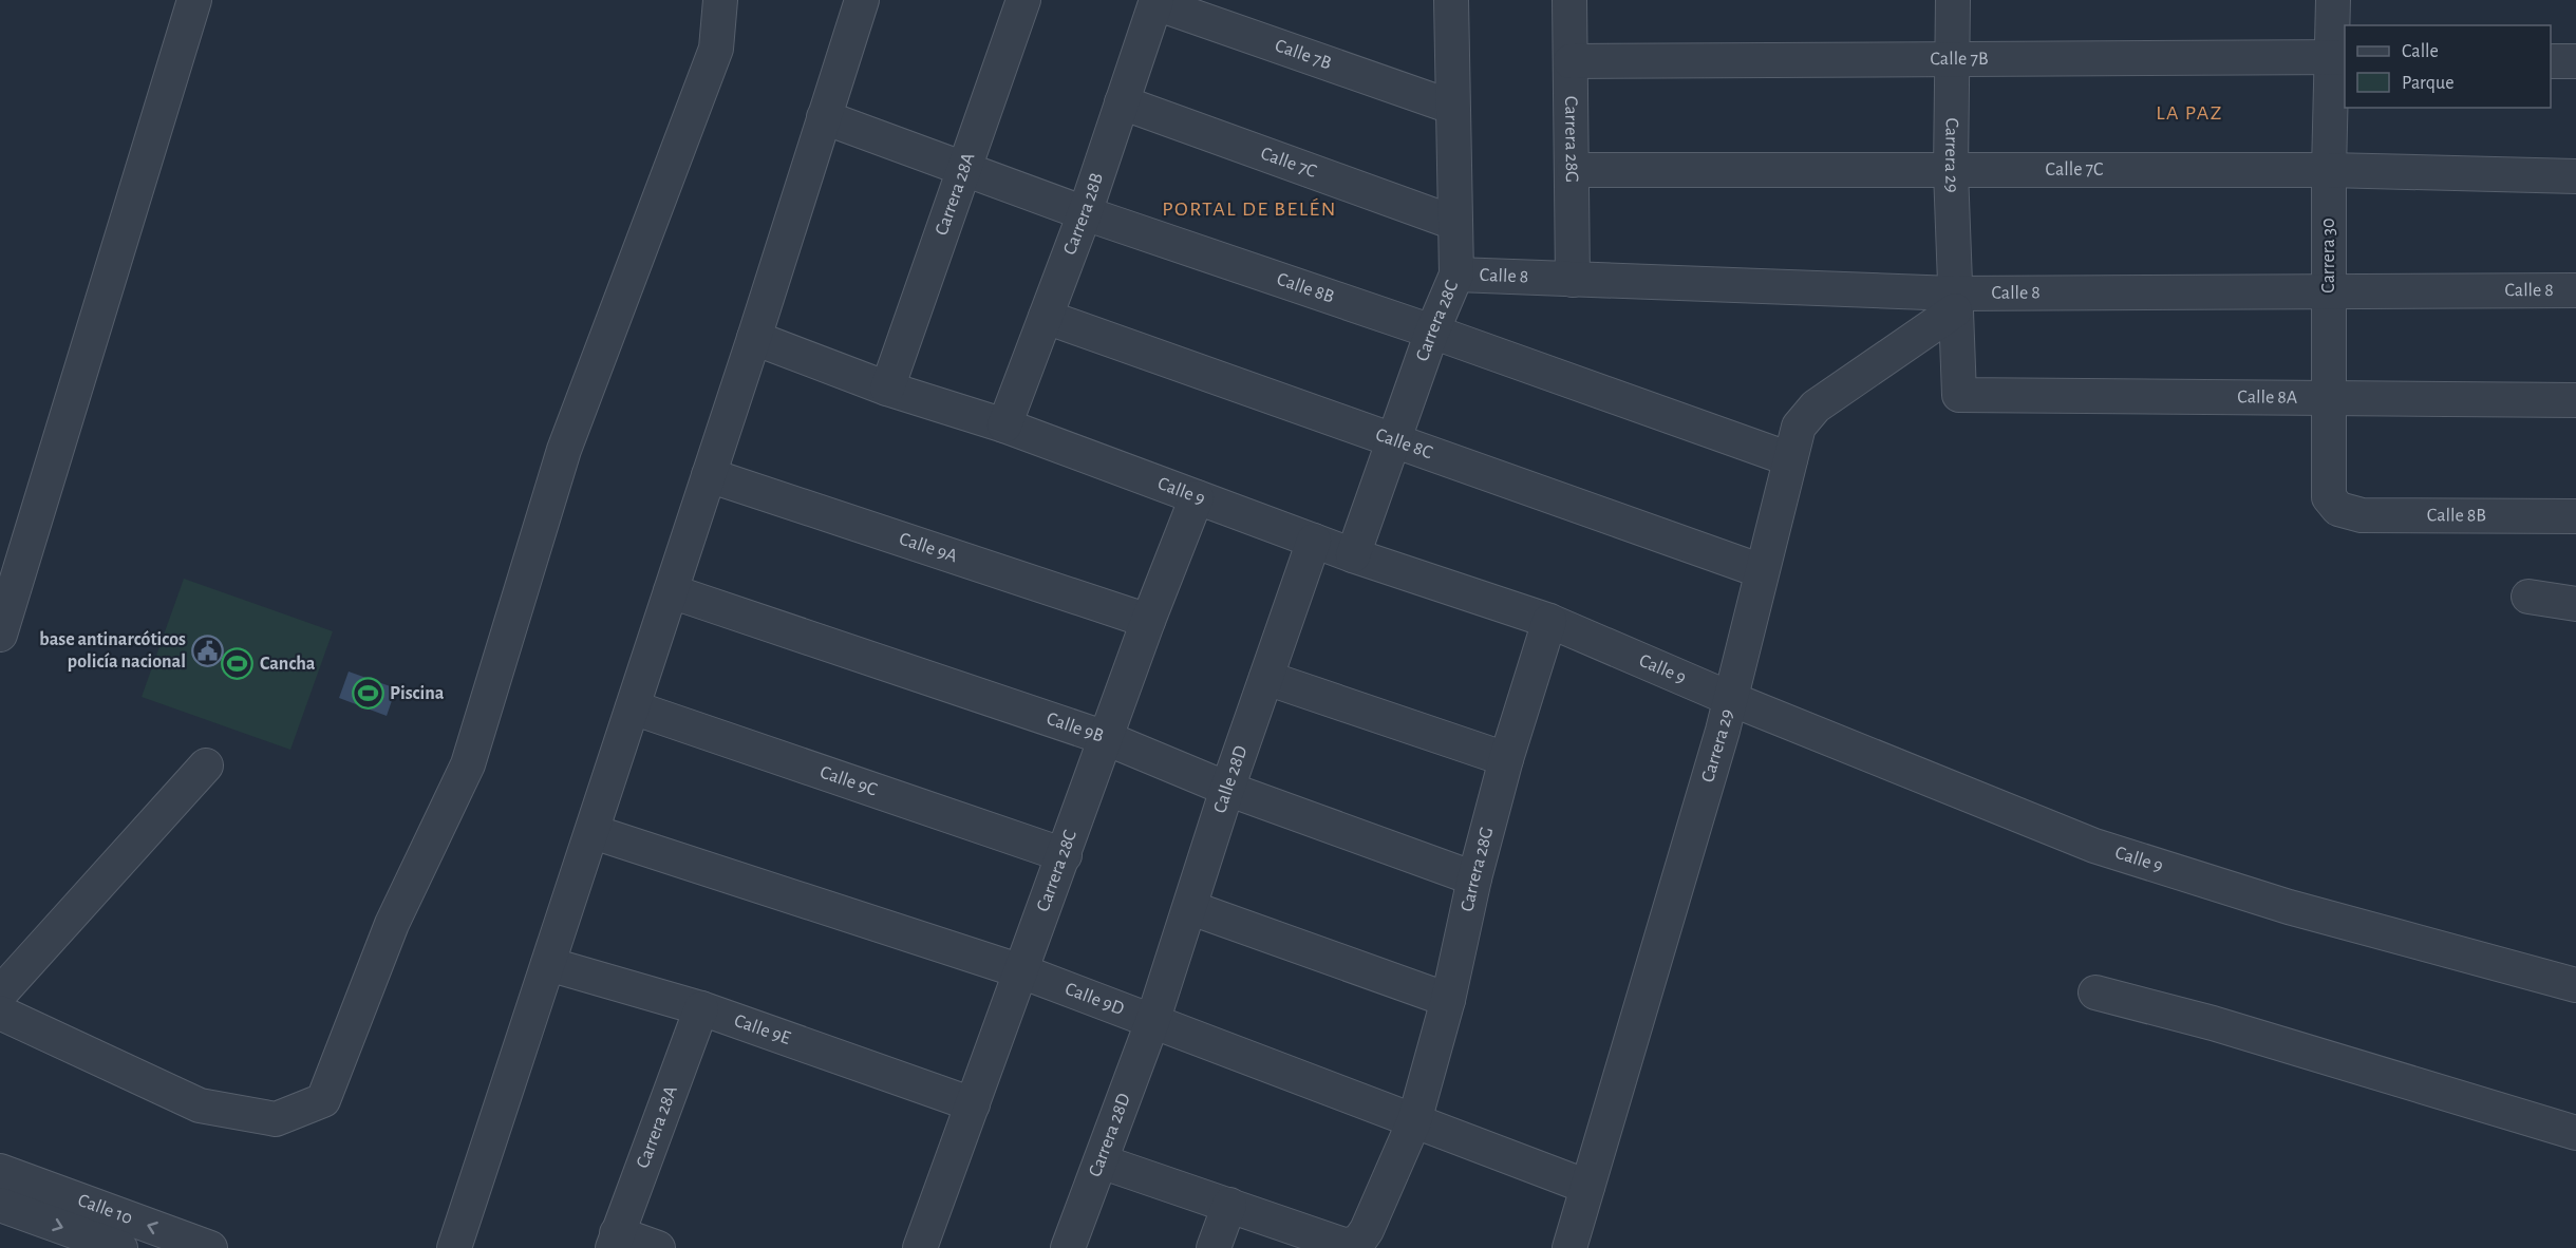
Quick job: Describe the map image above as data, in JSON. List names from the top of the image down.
{
  "streets": {
    "street": [
      "Calle 7B",
      "Carrera 28G",
      "Carrera 29",
      "Calle 7C",
      "Carrera 28A",
      "Carrera 28B",
      "Carrera 30",
      "Calle 8",
      "Calle 8B",
      "Carrera 28C",
      "Calle 8A",
      "Calle 8C",
      "Calle 9",
      "Calle 9A",
      "Calle 9B",
      "Calle 28D",
      "Calle 9C",
      "Calle 9D",
      "Calle 9E",
      "Carrera 28D",
      "Calle 10"
    ]
  },
  "crossings": [
    ["Calle 7B", "Carrera 28G"],
    ["Calle 7B", "Carrera 29"],
    ["Calle 7B", "Carrera 28B"],
    ["Calle 7B", "Carrera 30"],
    ["Calle 7B", "Carrera 28C"],
    ["Carrera 28G", "Calle 7C"],
    ["Carrera 28G", "Calle 8"],
    ["Carrera 28G", "Calle 9"],
    ["Carrera 28G", "Calle 9B"],
    ["Carrera 28G", "Calle 9D"],
    ["Carrera 29", "Calle 7C"],
    ["Carrera 29", "Calle 8"],
    ["Carrera 29", "Calle 8B"],
    ["Carrera 29", "Calle 8A"],
    ["Carrera 29", "Calle 8C"],
    ["Carrera 29", "Calle 9"],
    ["Carrera 29", "Calle 9D"],
    ["Calle 7C", "Carrera 28B"],
    ["Calle 7C", "Carrera 30"],
    ["Calle 7C", "Carrera 28C"],
    ["Carrera 28A", "Calle 8B"],
    ["Carrera 28A", "Calle 9"],
    ["Carrera 28A", "Calle 9E"],
    ["Carrera 28B", "Calle 8B"],
    ["Carrera 28B", "Calle 8C"],
    ["Carrera 28B", "Calle 9"],
    ["Carrera 30", "Calle 8"],
    ["Carrera 30", "Calle 8B"],
    ["Carrera 30", "Calle 8A"],
    ["Calle 8", "Carrera 28C"],
    ["Calle 8B", "Carrera 28C"],
    ["Carrera 28C", "Calle 8C"],
    ["Carrera 28C", "Calle 9"],
    ["Carrera 28C", "Calle 9A"],
    ["Carrera 28C", "Calle 9B"],
    ["Carrera 28C", "Calle 9C"],
    ["Carrera 28C", "Calle 9D"],
    ["Carrera 28C", "Calle 9E"],
    ["Calle 9", "Calle 28D"],
    ["Calle 9B", "Calle 28D"],
    ["Calle 28D", "Calle 9D"],
    ["Calle 28D", "Carrera 28D"],
    ["Calle 9D", "Carrera 28D"]
  ],
  "districts": ["LA PAZ", "PORTAL DE BELÉN"],
  "places": {
    "public building": ["base antinarcóticos policía nacional"],
    "sports": ["Cancha", "Piscina"]
  },
  "legend": ["Calle", "Parque"]
}
